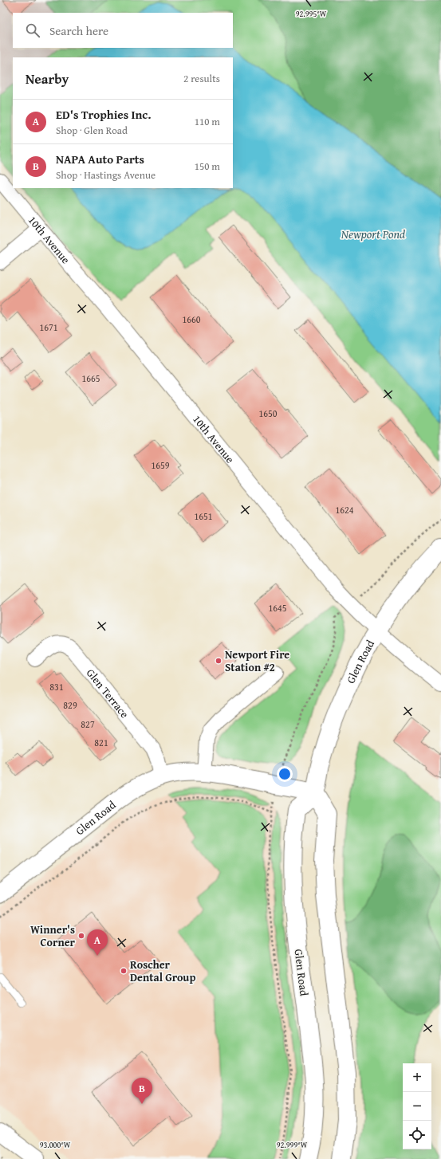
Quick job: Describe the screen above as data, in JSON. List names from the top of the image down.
{
  "streets": {
    "street": ["10th Avenue", "Glen Road", "Glen Terrace"]
  },
  "crossings": [
    ["10th Avenue", "Glen Road"],
    ["Glen Road", "Glen Terrace"]
  ],
  "water": ["Newport Pond"],
  "places": ["Newport Fire Station #2", "Winner's Corner", "Roscher Dental Group"],
  "house_numbers": [
    "1660",
    "1671",
    "1665",
    "1650",
    "1659",
    "1624",
    "1651",
    "1645",
    "831",
    "829",
    "827",
    "821"
  ],
  "page": {
    "search": "Search here",
    "heading": ["Nearby", "2 results"],
    "list": [
      {
        "mark": "A",
        "name": "ED's Trophies Inc.",
        "note": "Shop · Glen Road",
        "value": "110 m"
      },
      {
        "mark": "B",
        "name": "NAPA Auto Parts",
        "note": "Shop · Hastings Avenue",
        "value": "150 m"
      }
    ],
    "pins": ["A", "B"],
    "map_buttons": ["+", "−"]
  },
  "coordinates": ["92.995°W", "93.000°W", "92.999°W"]
}
